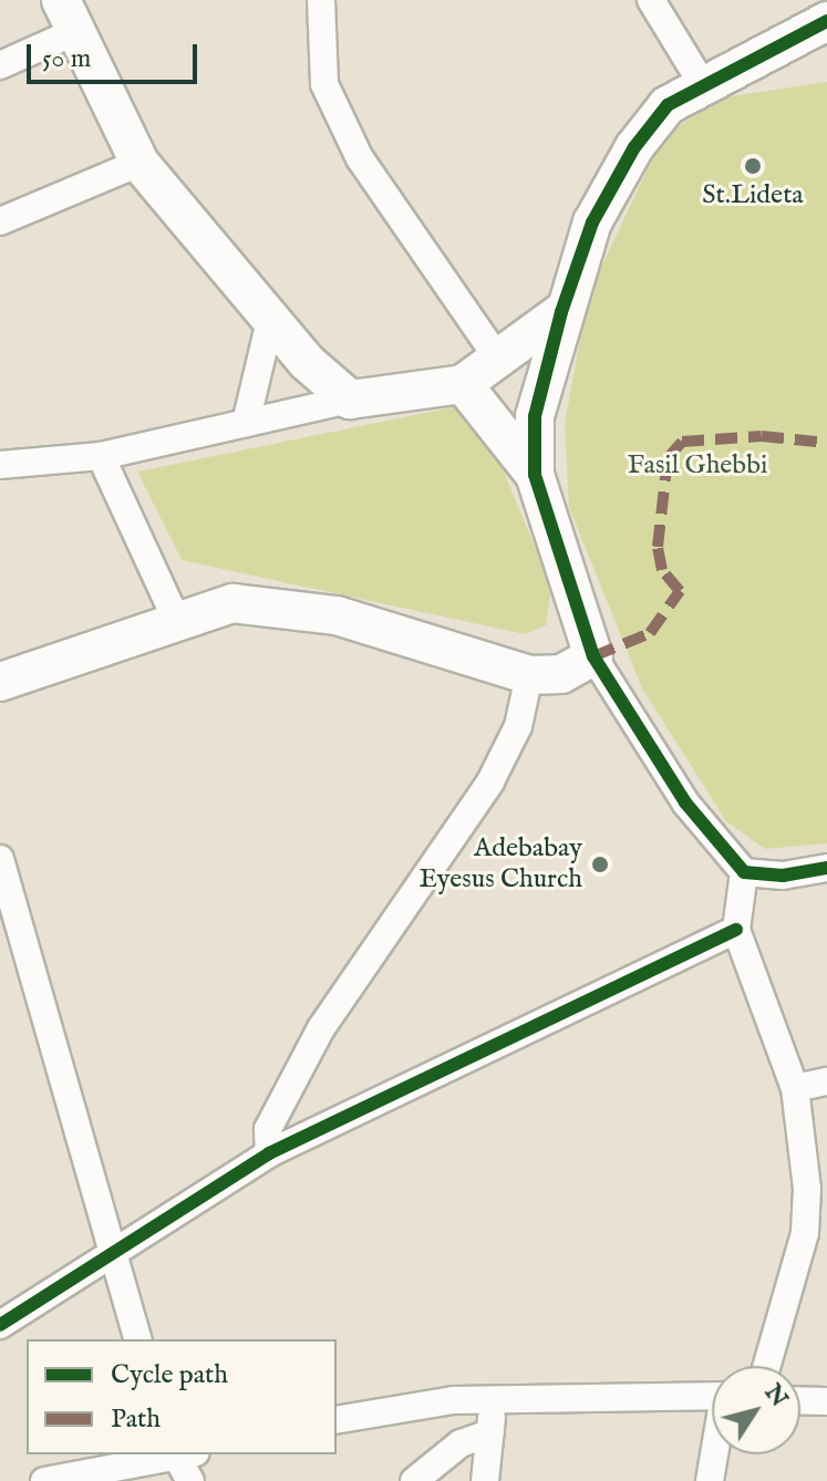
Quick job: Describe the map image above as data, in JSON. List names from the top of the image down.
{
  "parks": ["Fasil Ghebbi"],
  "places": ["St.Lideta", "Adebabay Eyesus Church"],
  "legend": ["Cycle path", "Path"],
  "scale_bar": "50 m",
  "north": "top right"
}
